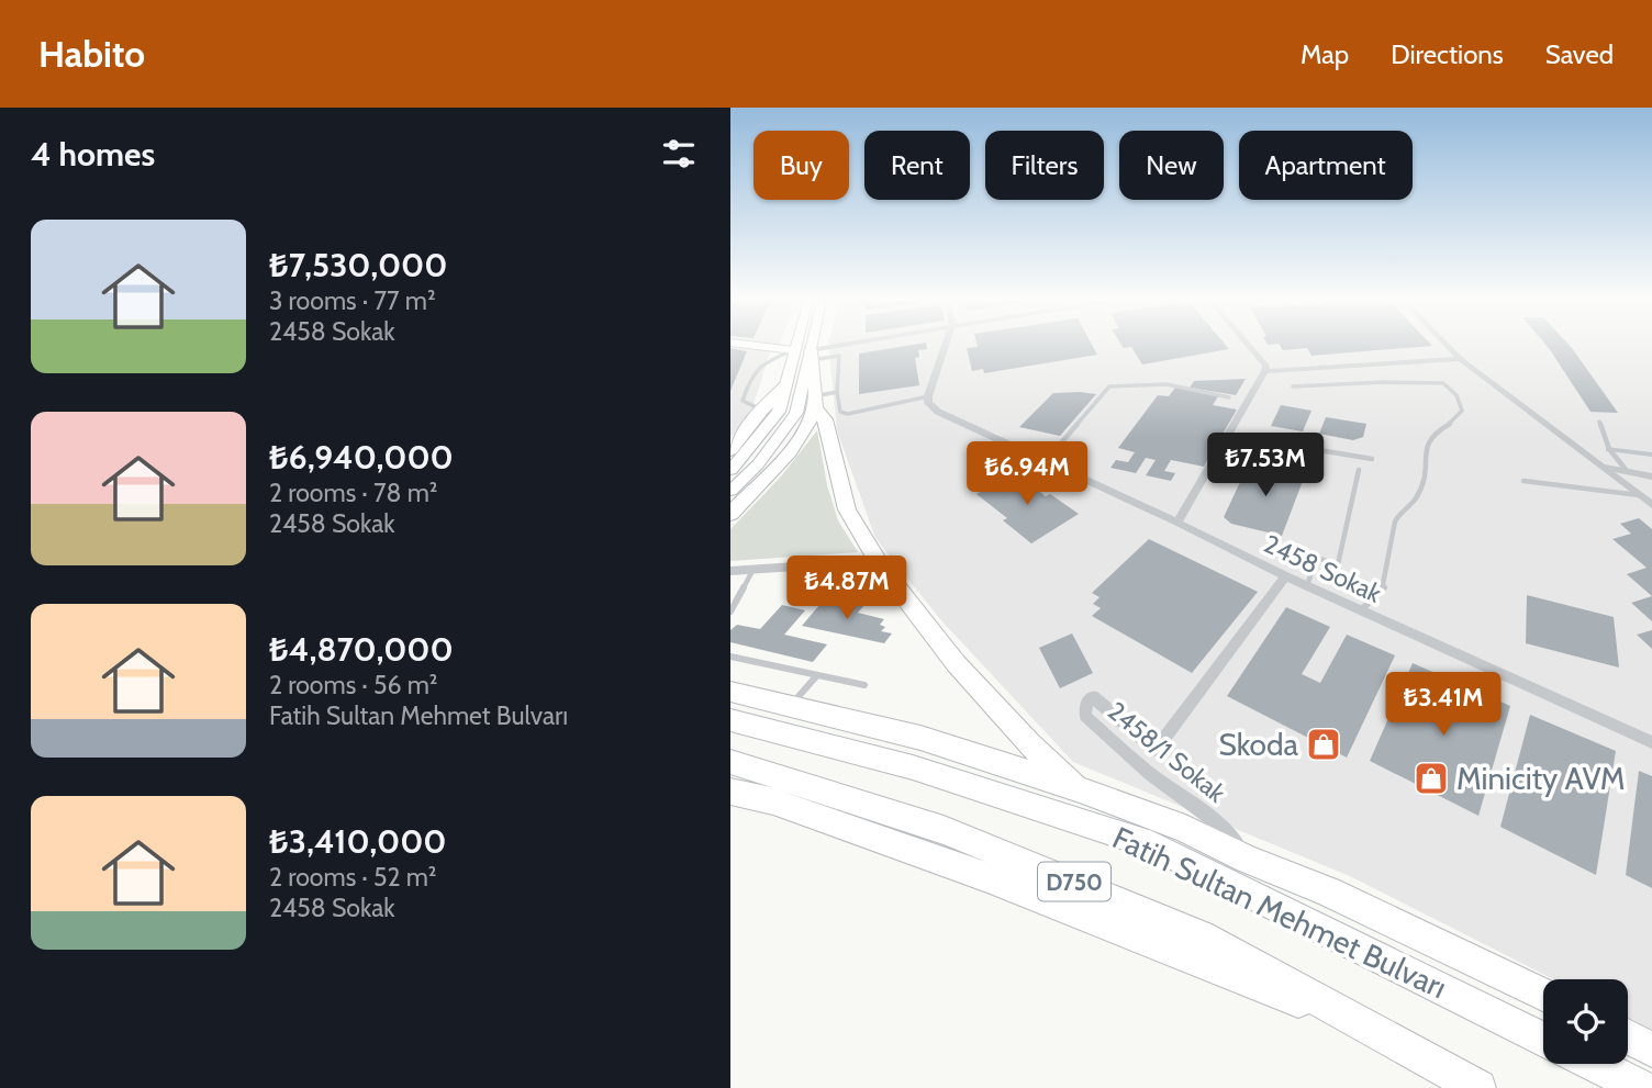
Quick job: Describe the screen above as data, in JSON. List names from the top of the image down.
{
  "streets": {
    "highway": ["D750", "Fatih Sultan Mehmet Bulvarı"],
    "street": ["2458 Sokak", "2458/1 Sokak"]
  },
  "crossings": [
    ["2458 Sokak", "2458/1 Sokak"],
    ["2458/1 Sokak", "D750"],
    ["D750", "Fatih Sultan Mehmet Bulvarı"]
  ],
  "places": {
    "shop": ["Skoda", "Minicity AVM"]
  },
  "page": {
    "header": "Habito",
    "nav": ["Map", "Directions", "Saved"],
    "heading": "4 homes",
    "chip": [
      "Buy",
      "Rent",
      "Filters",
      "New",
      "Apartment"
    ],
    "list": [
      {
        "name": "₺7,530,000",
        "note": "3 rooms · 77 m² · 2458 Sokak"
      },
      {
        "name": "₺6,940,000",
        "note": "2 rooms · 78 m² · 2458 Sokak"
      },
      {
        "name": "₺4,870,000",
        "note": "2 rooms · 56 m² · Fatih Sultan Mehmet Bulvarı"
      },
      {
        "name": "₺3,410,000",
        "note": "2 rooms · 52 m² · 2458 Sokak"
      }
    ],
    "price": [
      "₺7.53M",
      "₺6.94M",
      "₺4.87M",
      "₺3.41M"
    ]
  }
}
